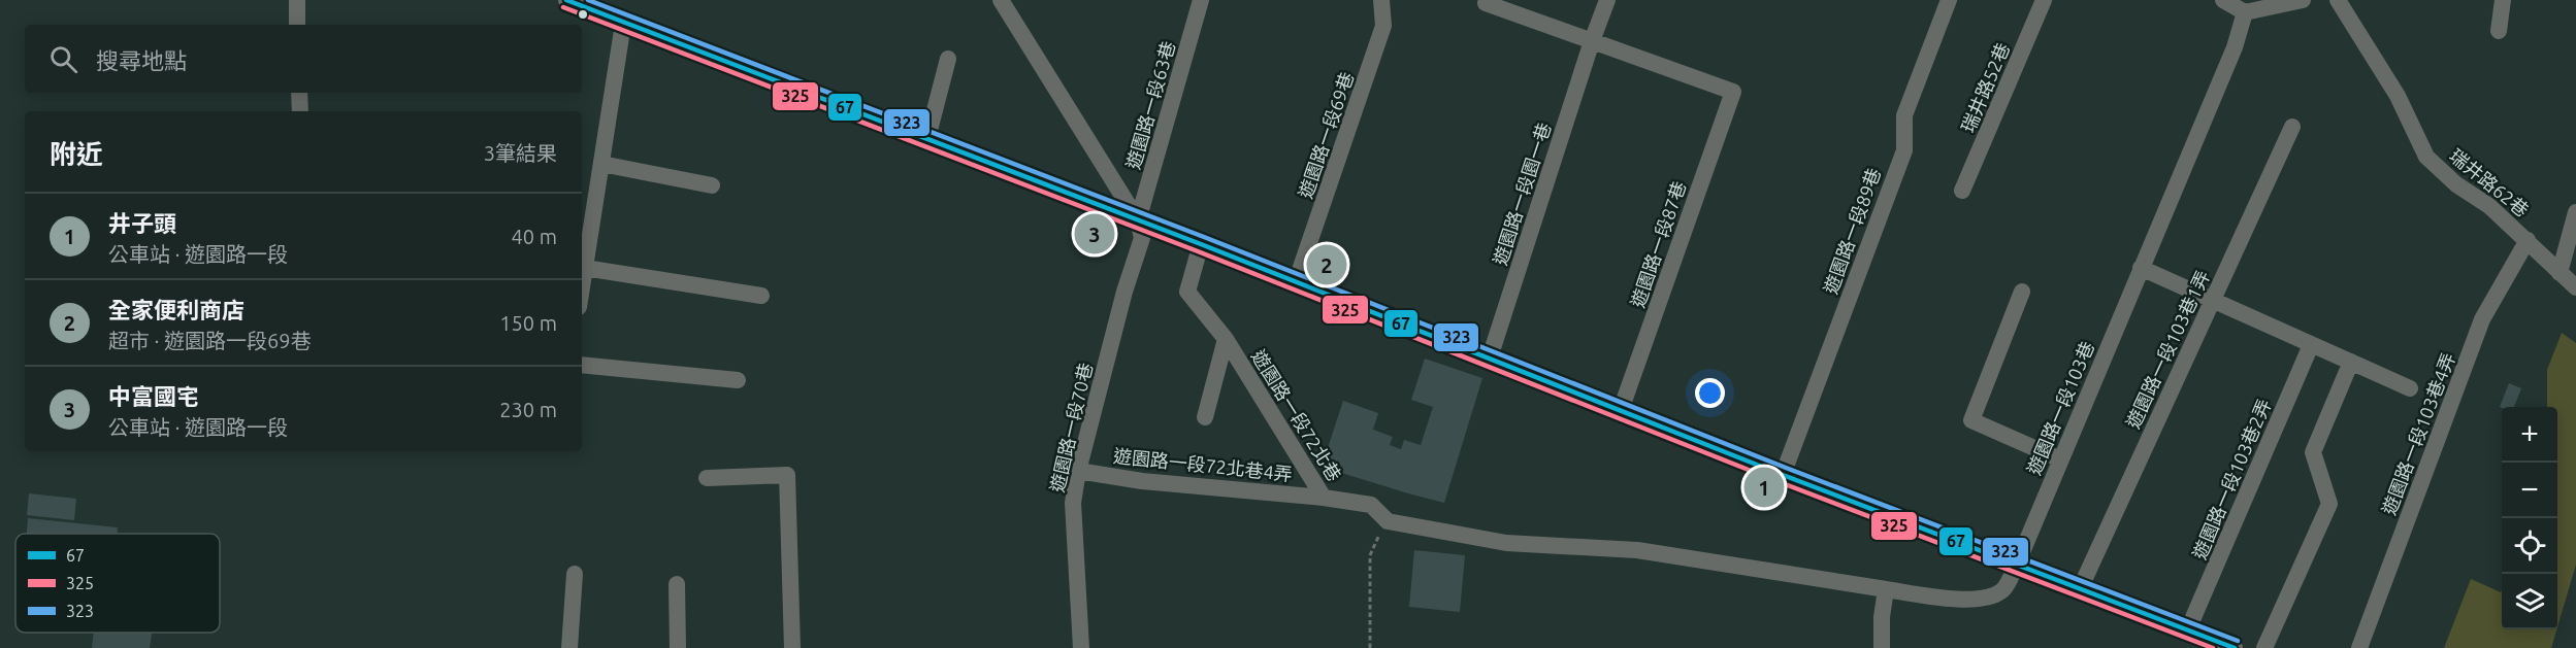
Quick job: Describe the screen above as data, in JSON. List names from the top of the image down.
{
  "streets": {
    "street": [
      "瑞井路52巷",
      "遊園路一段63巷",
      "遊園路一段69巷",
      "瑞井路62巷",
      "遊園路一段園一巷",
      "遊園路一段89巷",
      "遊園路一段87巷",
      "遊園路一段103巷1弄",
      "遊園路一段103巷",
      "遊園路一段72北巷",
      "遊園路一段70巷",
      "遊園路一段103巷4弄",
      "遊園路一段72北巷4弄",
      "遊園路一段103巷2弄"
    ]
  },
  "crossings": [
    ["遊園路一段63巷", "遊園路一段70巷"],
    ["瑞井路62巷", "遊園路一段103巷4弄"],
    ["遊園路一段園一巷", "遊園路一段87巷"],
    ["遊園路一段103巷", "遊園路一段72北巷"],
    ["遊園路一段72北巷", "遊園路一段72北巷4弄"],
    ["遊園路一段70巷", "遊園路一段72北巷4弄"]
  ],
  "lines": ["transit line 67", "transit line 323", "transit line 325"],
  "legend": ["67", "325", "323"],
  "page": {
    "search": "搜尋地點",
    "heading": ["附近", "3筆結果"],
    "list": [
      {
        "mark": "1",
        "name": "井子頭",
        "note": "公車站 · 遊園路一段",
        "value": "40 m"
      },
      {
        "mark": "2",
        "name": "全家便利商店",
        "note": "超市 · 遊園路一段69巷",
        "value": "150 m"
      },
      {
        "mark": "3",
        "name": "中富國宅",
        "note": "公車站 · 遊園路一段",
        "value": "230 m"
      }
    ],
    "pins": ["3", "2", "1"],
    "map_buttons": ["+", "−"]
  }
}
